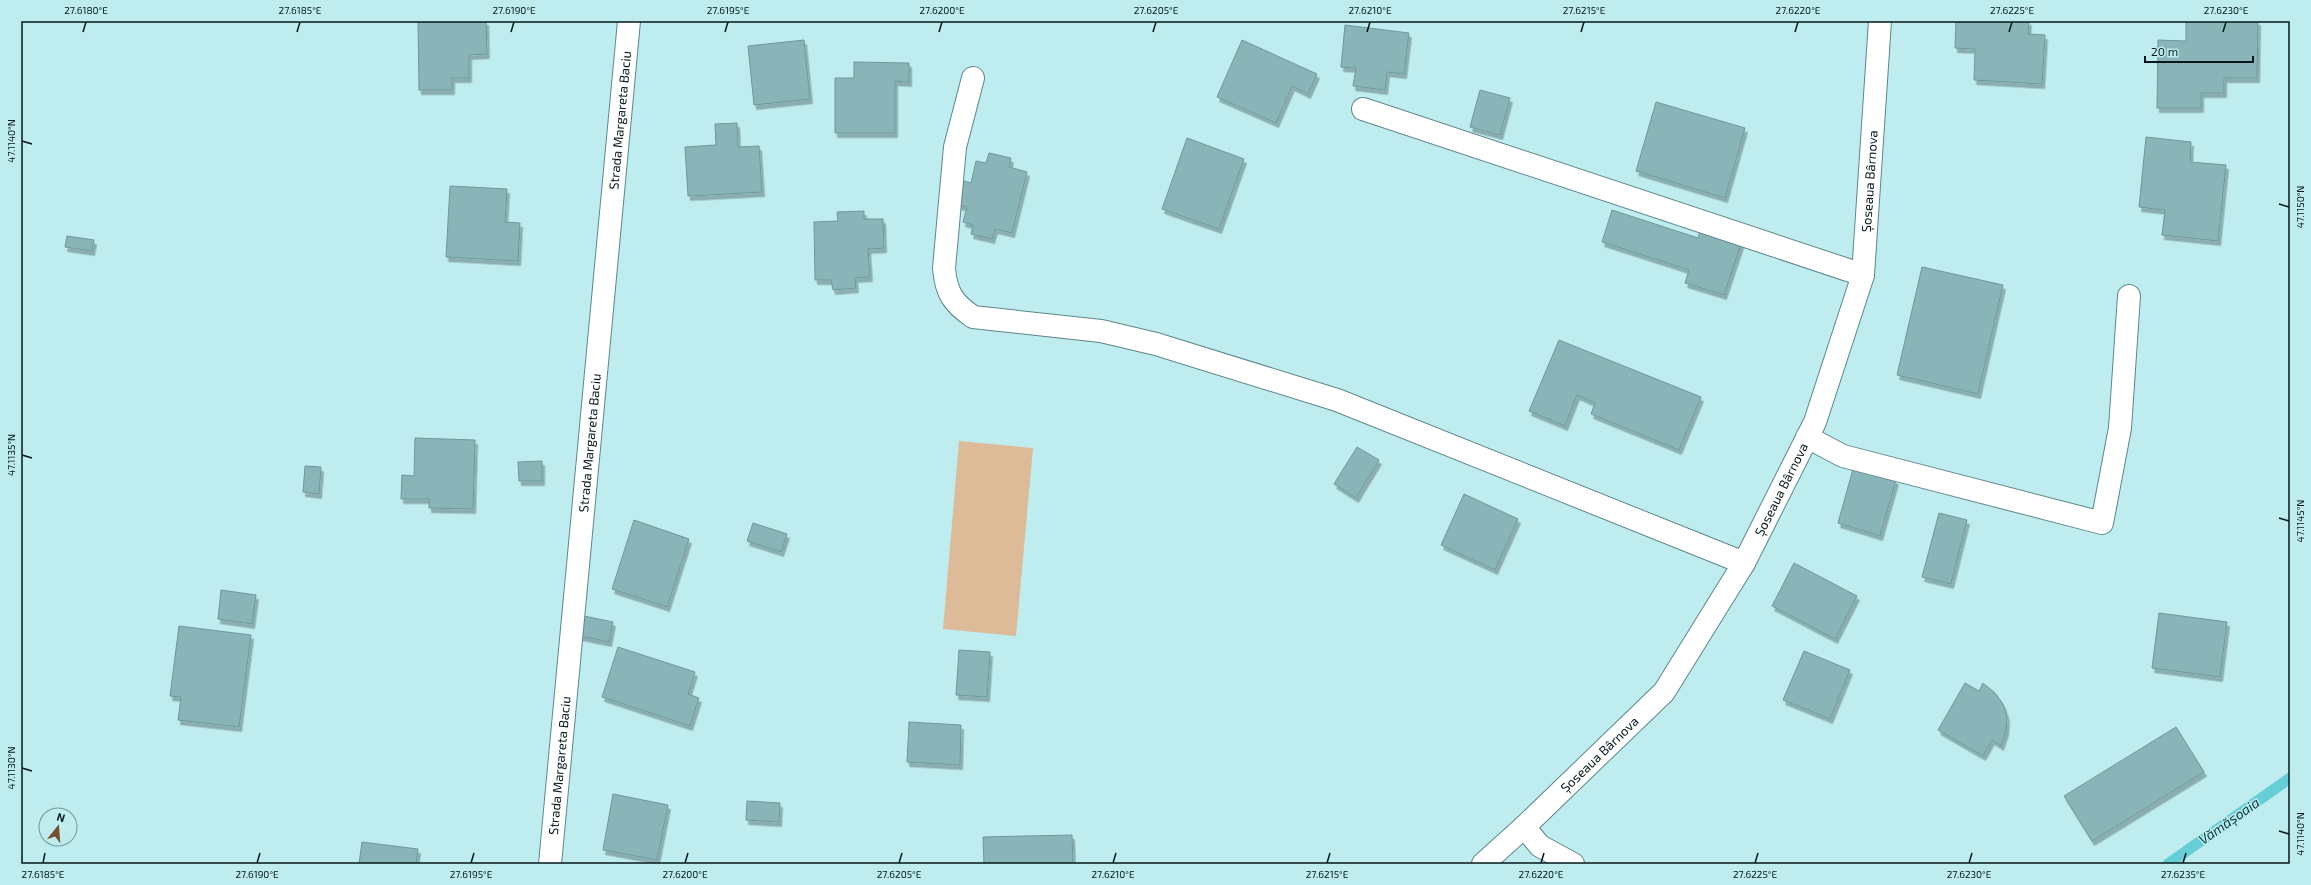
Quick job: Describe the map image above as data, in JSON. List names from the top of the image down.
{
  "streets": {
    "street": ["Strada Margareta Baciu", "Șoseaua Bârnova"]
  },
  "water": ["Vămășoaia"],
  "scale_bar": "20 m",
  "north": "top",
  "coordinates": [
    "27.6180°E",
    "27.6185°E",
    "27.6190°E",
    "27.6195°E",
    "27.6200°E",
    "27.6205°E",
    "27.6210°E",
    "27.6215°E",
    "27.6220°E",
    "27.6225°E",
    "27.6230°E",
    "47.1140°N",
    "47.1150°N",
    "47.1135°N",
    "47.1145°N",
    "47.1130°N",
    "27.6235°E"
  ]
}
